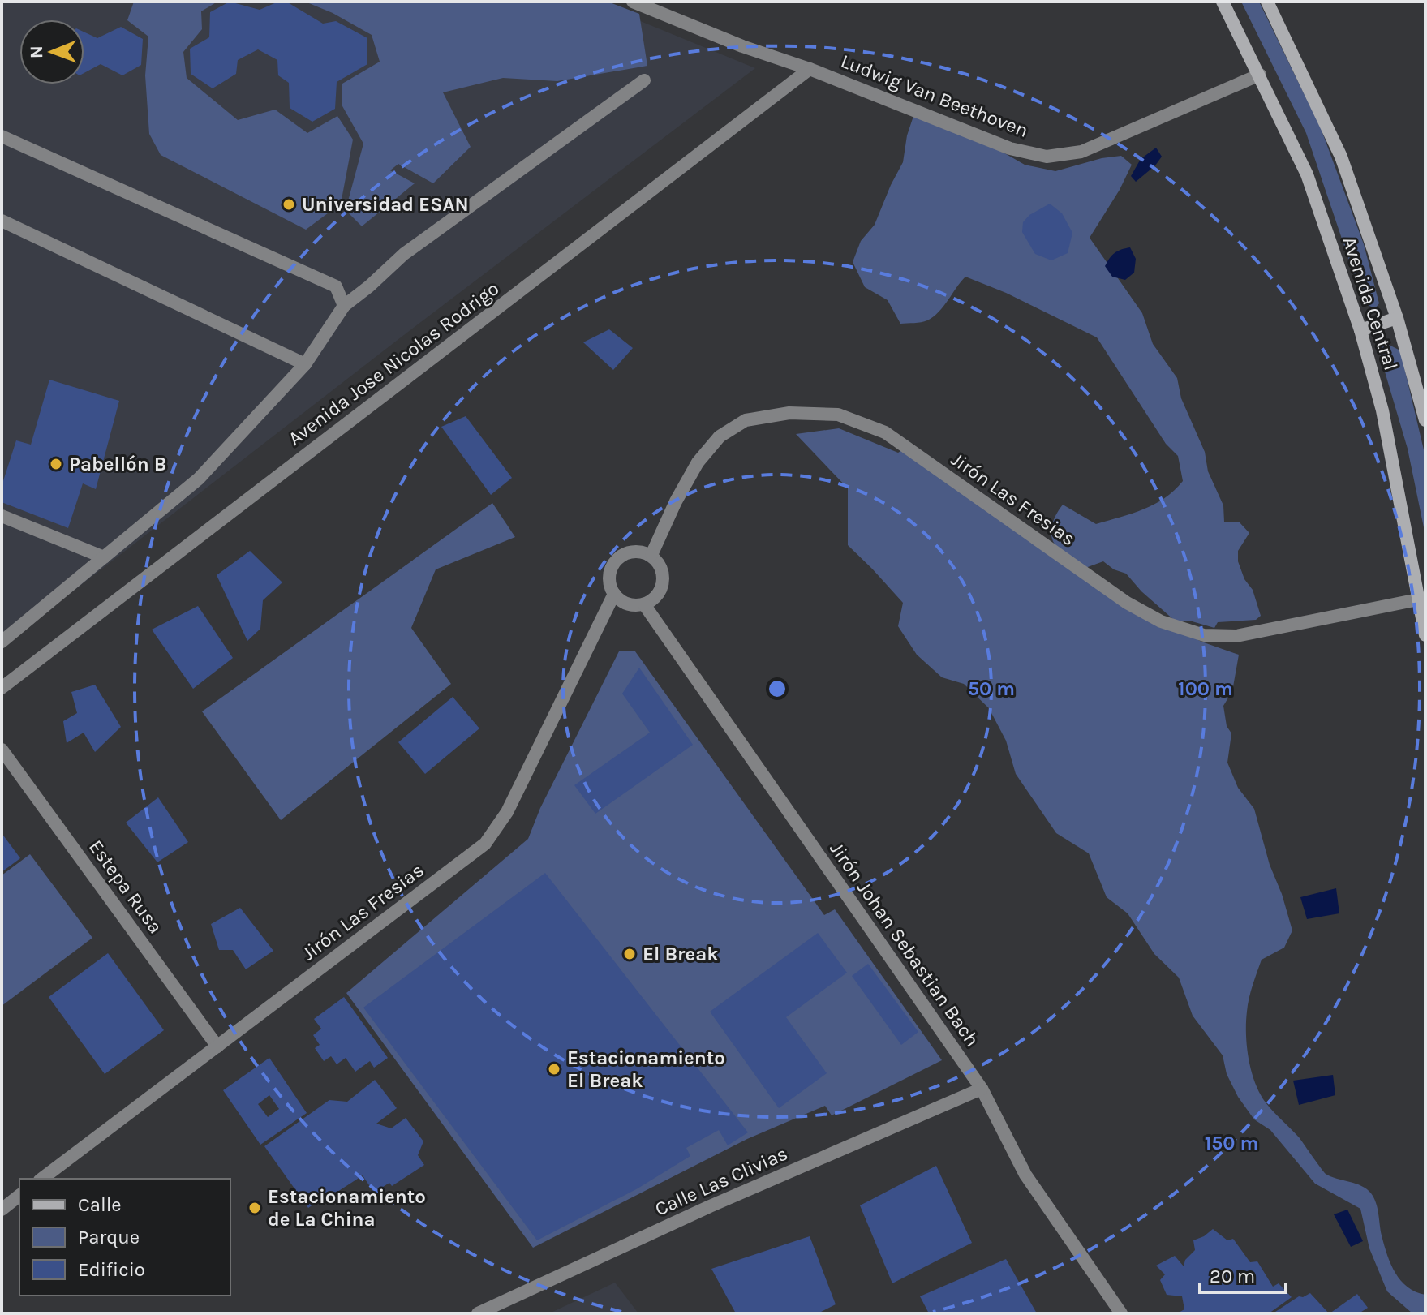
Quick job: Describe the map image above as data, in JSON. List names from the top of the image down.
{
  "streets": {
    "street": [
      "Ludwig Van Beethoven",
      "Avenida Central",
      "Avenida Jose Nicolas Rodrigo",
      "Jirón Las Fresias",
      "Estepa Rusa",
      "Jirón Johan Sebastian Bach",
      "Calle Las Clivias"
    ]
  },
  "crossings": [
    ["Ludwig Van Beethoven", "Avenida Central"],
    ["Ludwig Van Beethoven", "Avenida Jose Nicolas Rodrigo"],
    ["Avenida Central", "Jirón Las Fresias"],
    ["Jirón Las Fresias", "Estepa Rusa"],
    ["Jirón Las Fresias", "Jirón Johan Sebastian Bach"],
    ["Jirón Johan Sebastian Bach", "Calle Las Clivias"]
  ],
  "places": [
    "Universidad ESAN",
    "Pabellón B",
    "El Break",
    "Estacionamiento El Break",
    "Estacionamiento de La China"
  ],
  "legend": ["Calle", "Parque", "Edificio"],
  "scale_bar": "20 m",
  "north": "left",
  "rings": ["50 m", "100 m", "150 m"]
}
